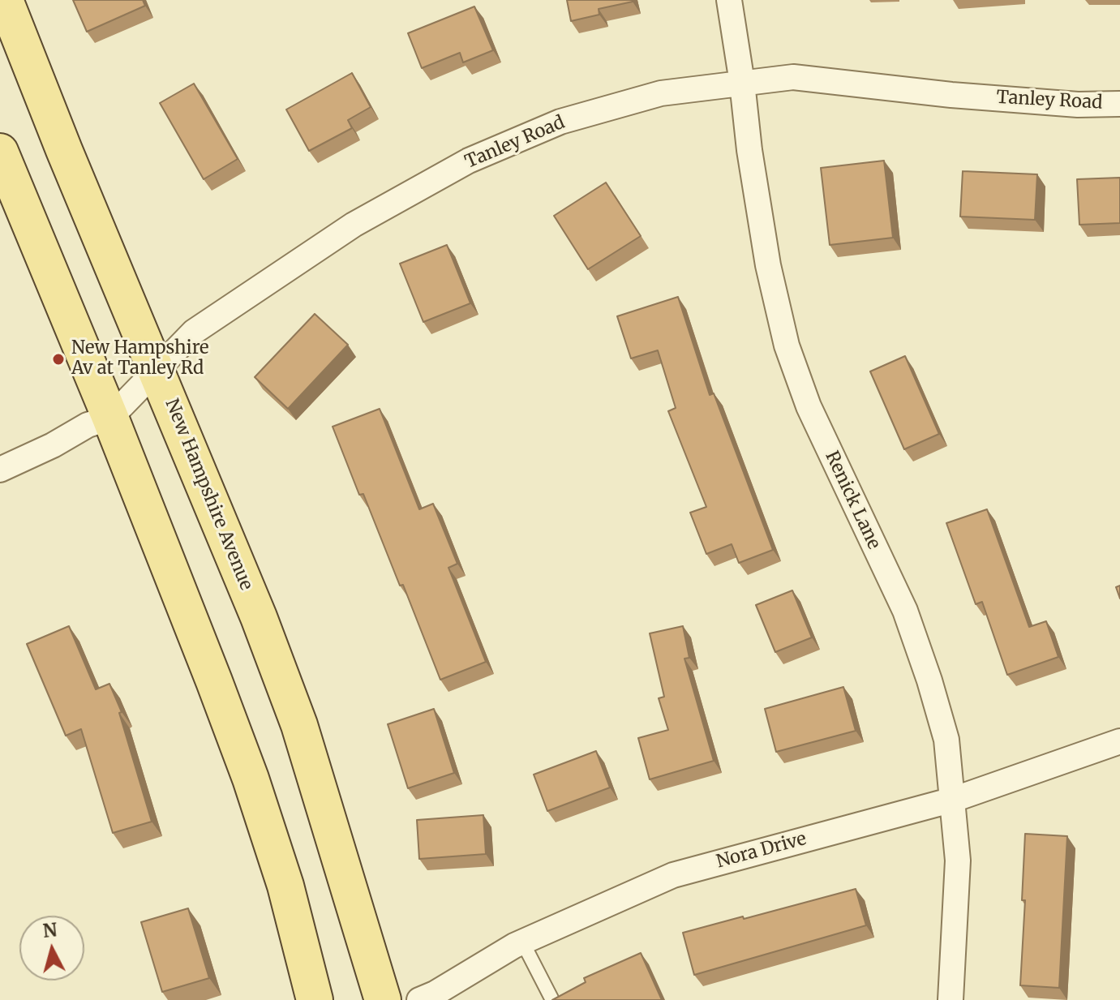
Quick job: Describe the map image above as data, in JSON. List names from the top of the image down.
{
  "streets": {
    "main road": ["New Hampshire Avenue"],
    "street": ["Tanley Road", "Renick Lane", "Nora Drive"]
  },
  "crossings": [
    ["Tanley Road", "New Hampshire Avenue"],
    ["Tanley Road", "Renick Lane"],
    ["Renick Lane", "Nora Drive"]
  ],
  "places": ["New Hampshire Av at Tanley Rd"],
  "north": "top"
}
